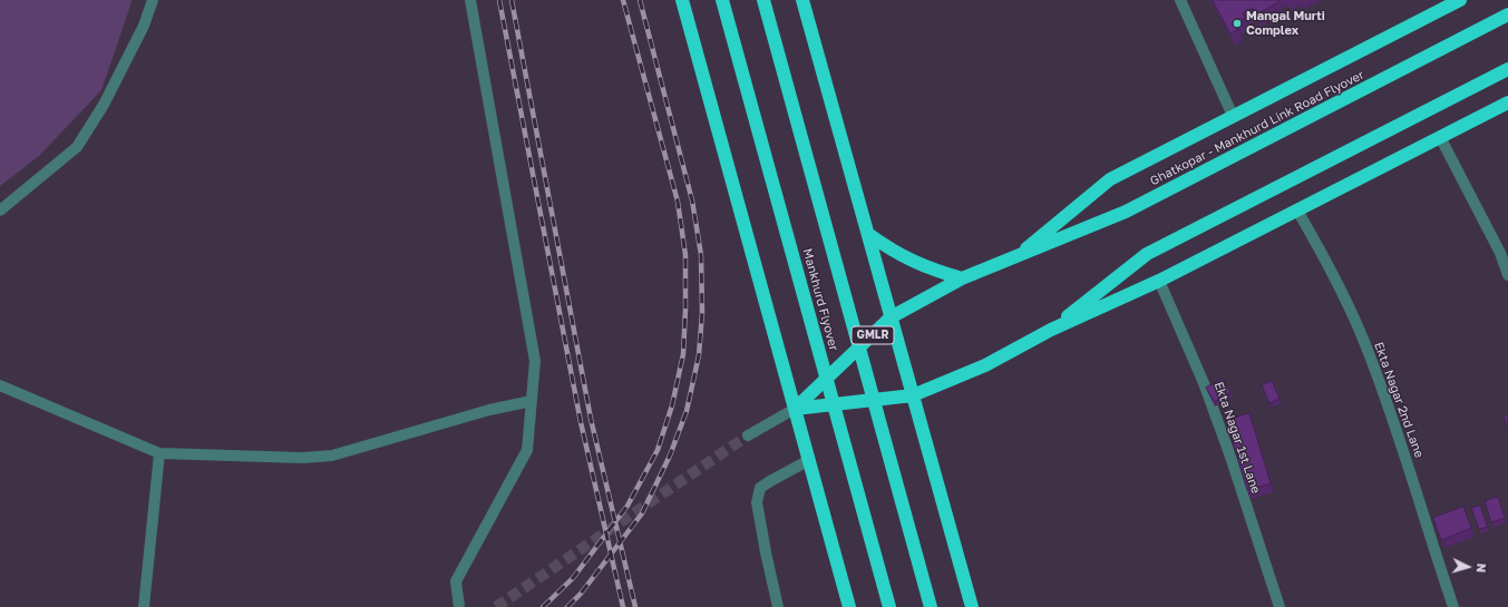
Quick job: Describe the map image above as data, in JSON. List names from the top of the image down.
{
  "streets": {
    "highway": ["Ghatkopar - Mankhurd Link Road Flyover", "Mankhurd Flyover", "GMLR"],
    "street": ["Ekta Nagar 2nd Lane", "Ekta Nagar 1st Lane"]
  },
  "crossings": [
    ["Ghatkopar - Mankhurd Link Road Flyover", "GMLR"]
  ],
  "places": ["Mangal Murti Complex"],
  "north": "right"
}
